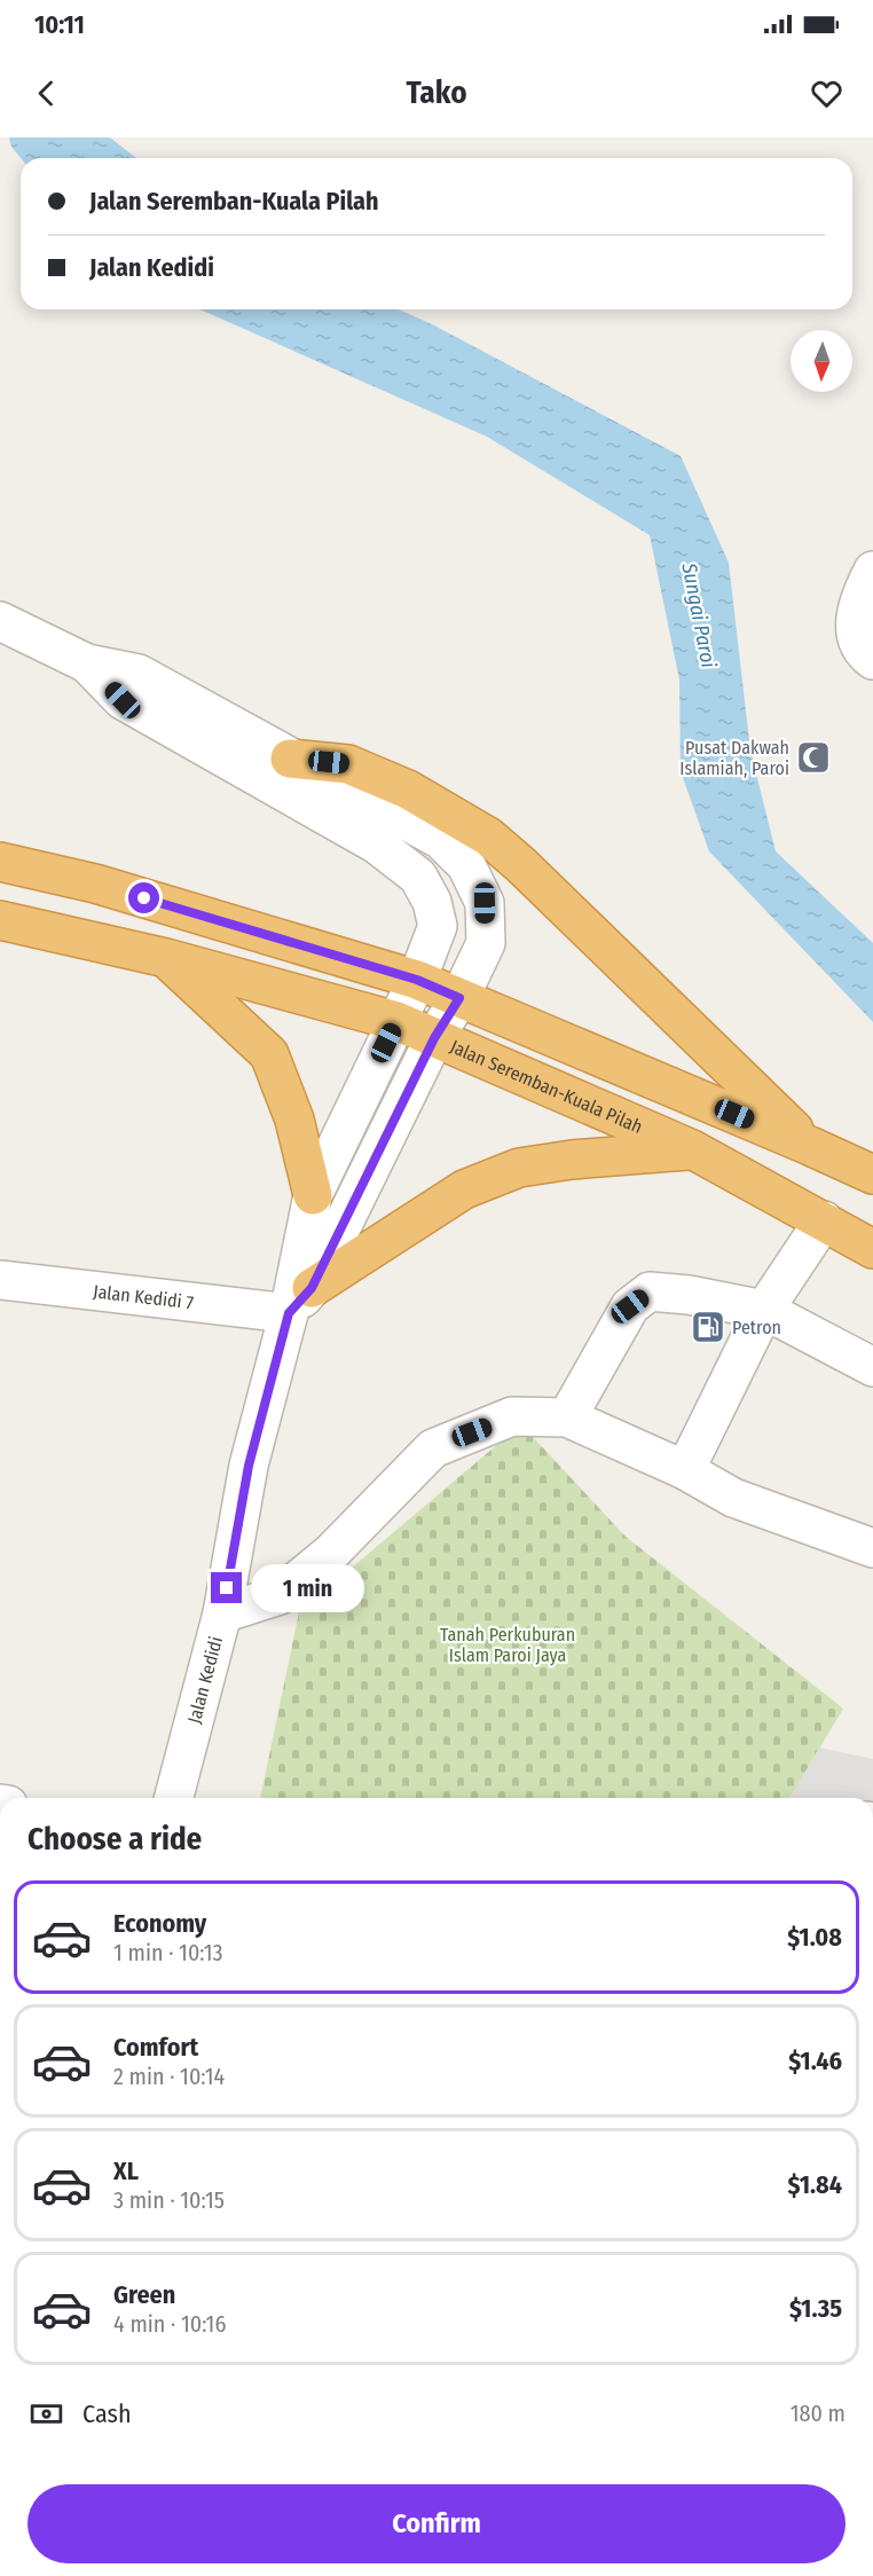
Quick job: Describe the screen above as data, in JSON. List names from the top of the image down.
{
  "streets": {
    "highway": ["Jalan Seremban-Kuala Pilah"],
    "street": ["Jalan Kedidi 7", "Jalan Kedidi"]
  },
  "crossings": [
    ["Jalan Kedidi 7", "Jalan Kedidi"]
  ],
  "water": ["Sungai Paroi"],
  "parks": ["Tanah Perkuburan Islam Paroi Jaya"],
  "places": {
    "mosque": ["Pusat Dakwah Islamiah, Paroi"],
    "fuel station": ["Petron"]
  },
  "north": "bottom",
  "page": {
    "status": "10:11",
    "header": "Tako",
    "banner": ["Jalan Seremban-Kuala Pilah", "Jalan Kedidi"],
    "bubble": "1 min",
    "heading": "Choose a ride",
    "list": [
      {
        "name": "Economy",
        "note": "1 min · 10:13",
        "value": "$1.08"
      },
      {
        "name": "Comfort",
        "note": "2 min · 10:14",
        "value": "$1.46"
      },
      {
        "name": "XL",
        "note": "3 min · 10:15",
        "value": "$1.84"
      },
      {
        "name": "Green",
        "note": "4 min · 10:16",
        "value": "$1.35"
      }
    ],
    "pay": ["Cash", "180 m"],
    "buttons": "Confirm"
  }
}
